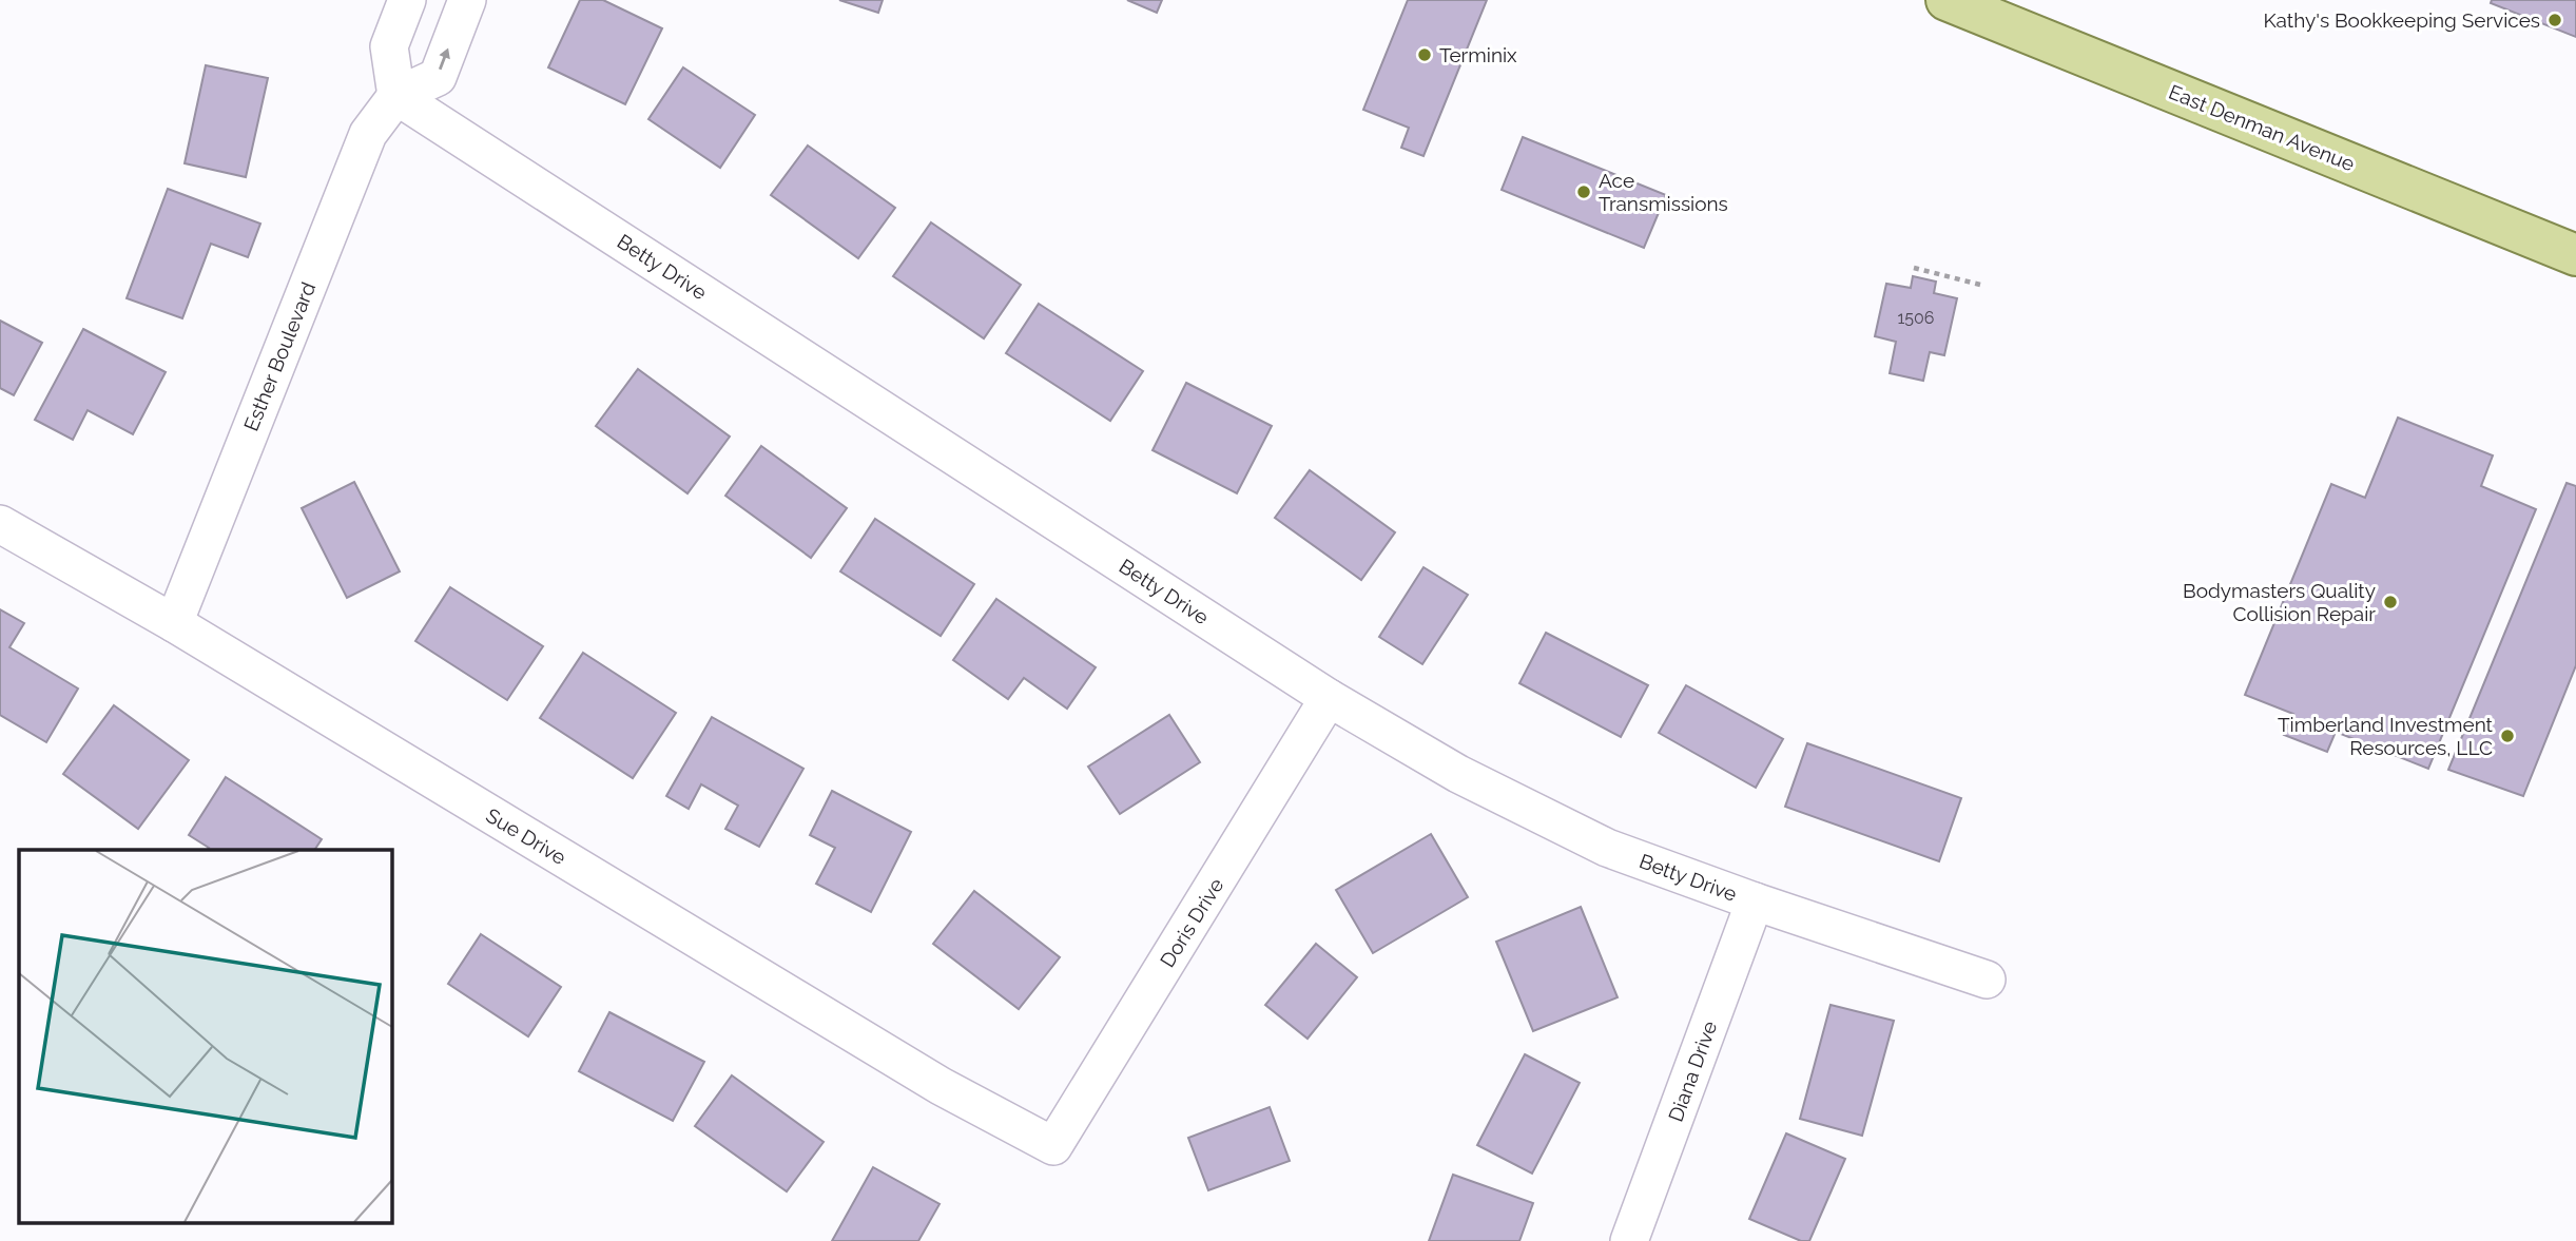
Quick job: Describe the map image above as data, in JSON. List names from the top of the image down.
{
  "streets": {
    "main road": ["East Denman Avenue"],
    "street": [
      "Betty Drive",
      "Esther Boulevard",
      "Sue Drive",
      "Doris Drive",
      "Diana Drive"
    ]
  },
  "crossings": [
    ["Betty Drive", "Esther Boulevard"],
    ["Betty Drive", "Doris Drive"],
    ["Betty Drive", "Diana Drive"],
    ["Esther Boulevard", "Sue Drive"],
    ["Sue Drive", "Doris Drive"]
  ],
  "places": [
    "Kathy's Bookkeeping Services",
    "Terminix",
    "Ace Transmissions",
    "Bodymasters Quality Collision Repair",
    "Timberland Investment Resources, LLC"
  ],
  "house_numbers": ["1506"]
}
